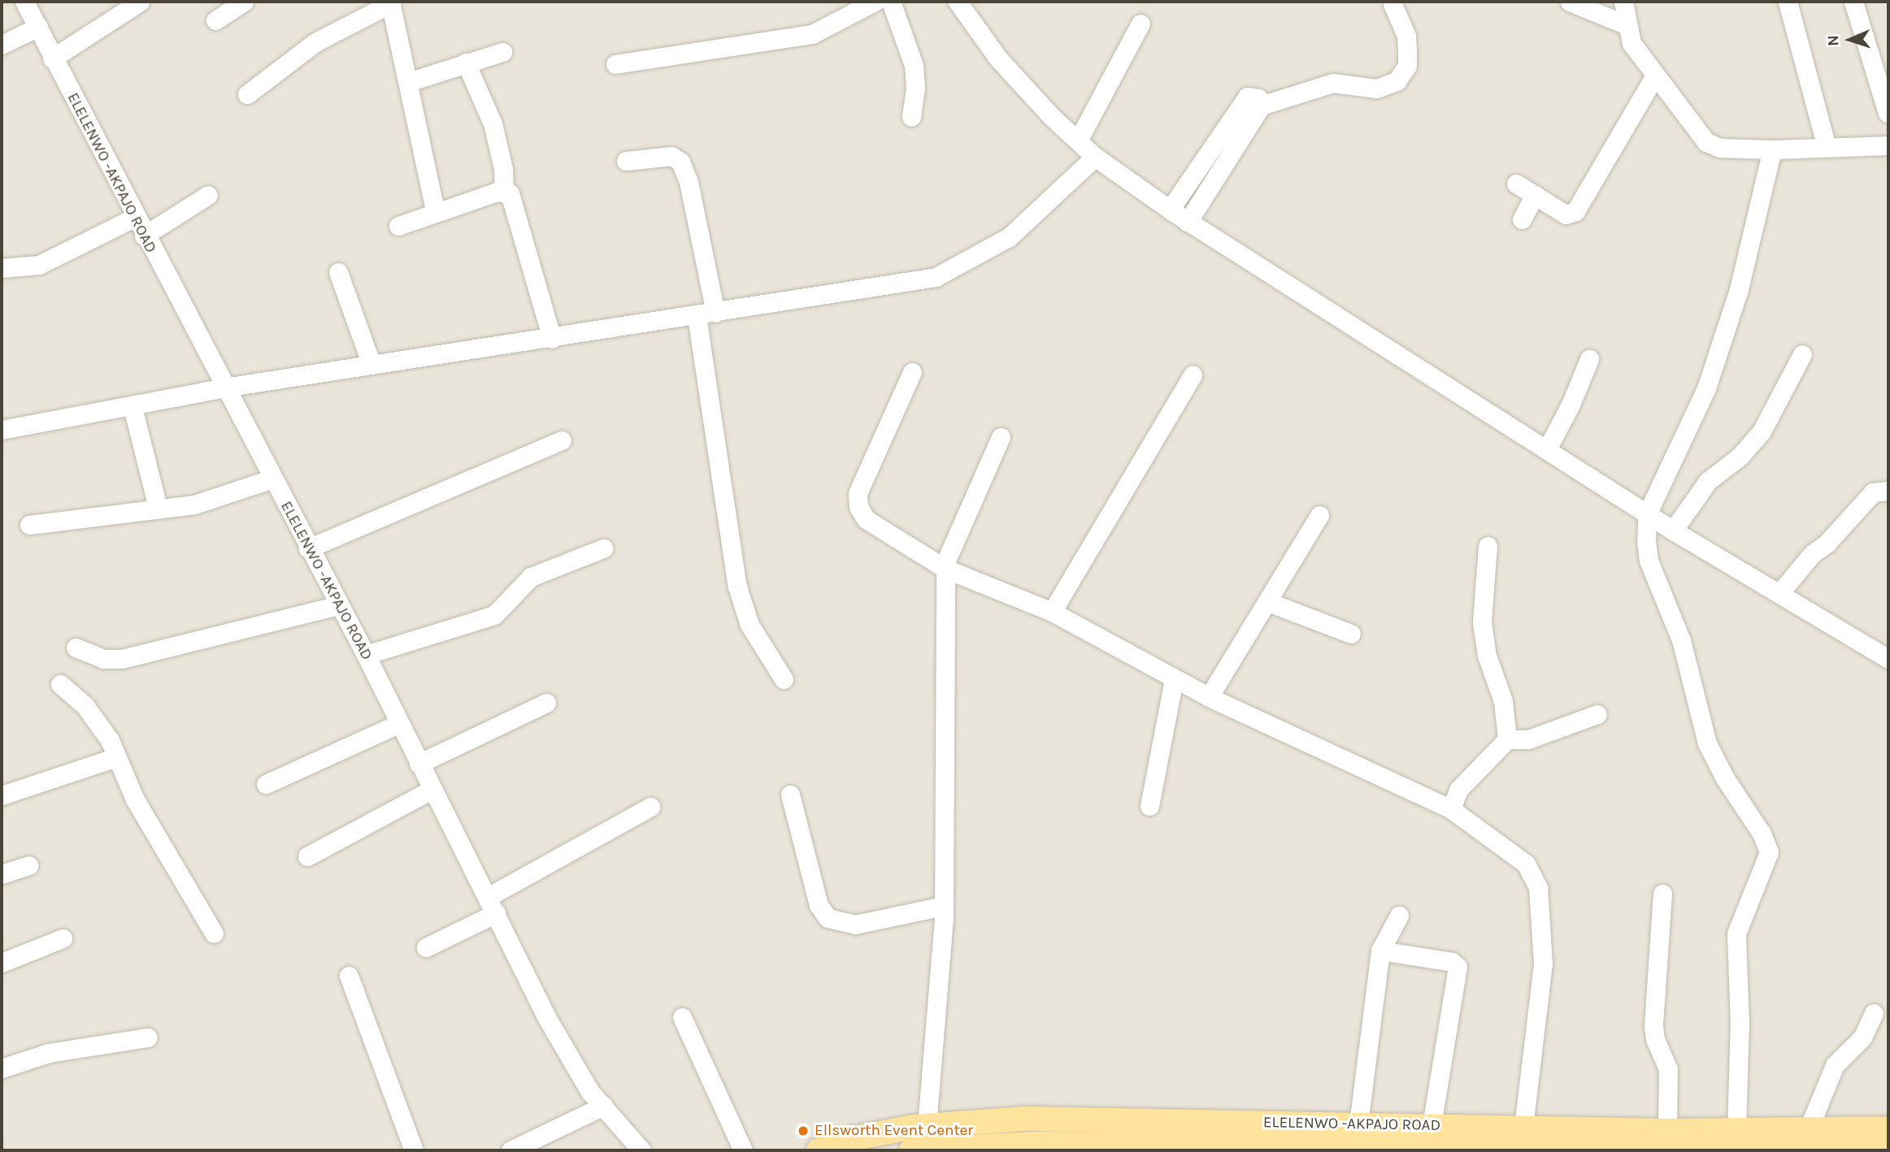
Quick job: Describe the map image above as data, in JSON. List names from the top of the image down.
{
  "streets": {
    "main road": ["ELELENWO -AKPAJO ROAD"]
  },
  "places": ["Ellsworth Event Center"],
  "north": "left"
}
